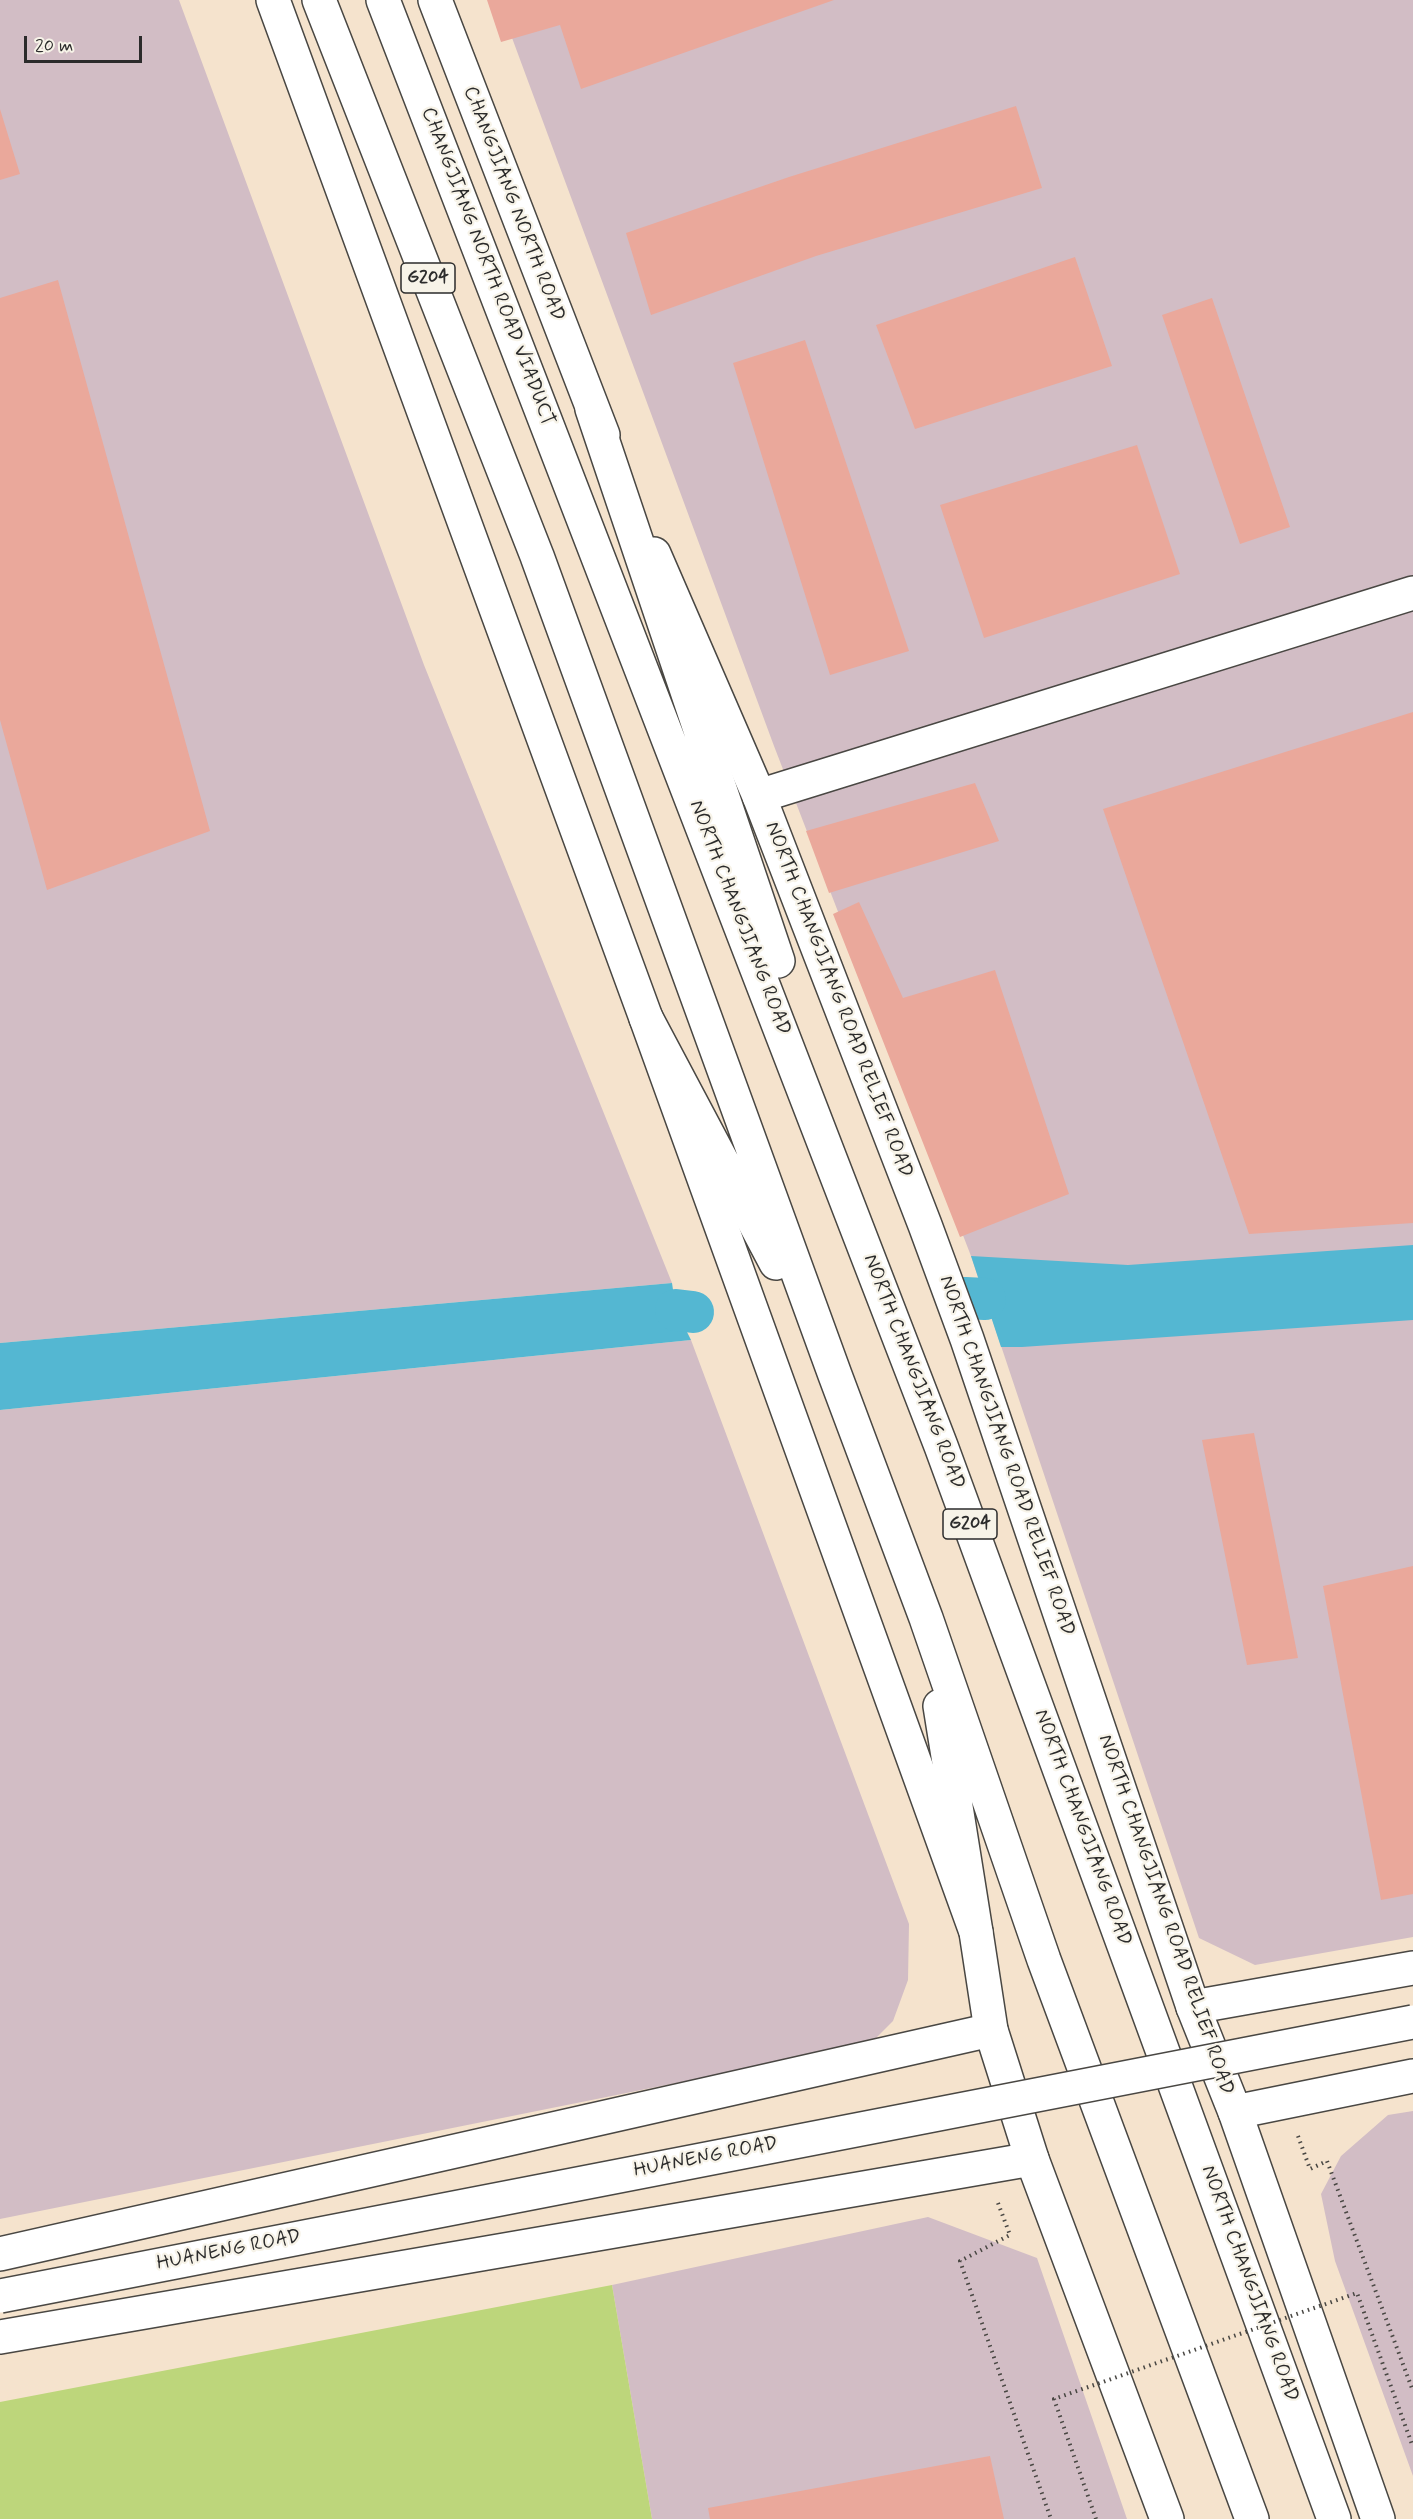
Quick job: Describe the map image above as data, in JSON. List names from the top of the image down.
{
  "streets": {
    "main road": [
      "CHANGJIANG NORTH ROAD",
      "CHANGJIANG NORTH ROAD VIADUCT",
      "G204",
      "NORTH CHANGJIANG ROAD",
      "NORTH CHANGJIANG ROAD RELIEF ROAD",
      "HUANENG ROAD"
    ]
  },
  "crossings": [
    ["CHANGJIANG NORTH ROAD", "NORTH CHANGJIANG ROAD RELIEF ROAD"],
    ["CHANGJIANG NORTH ROAD VIADUCT", "NORTH CHANGJIANG ROAD"]
  ],
  "scale_bar": "20 m"
}
